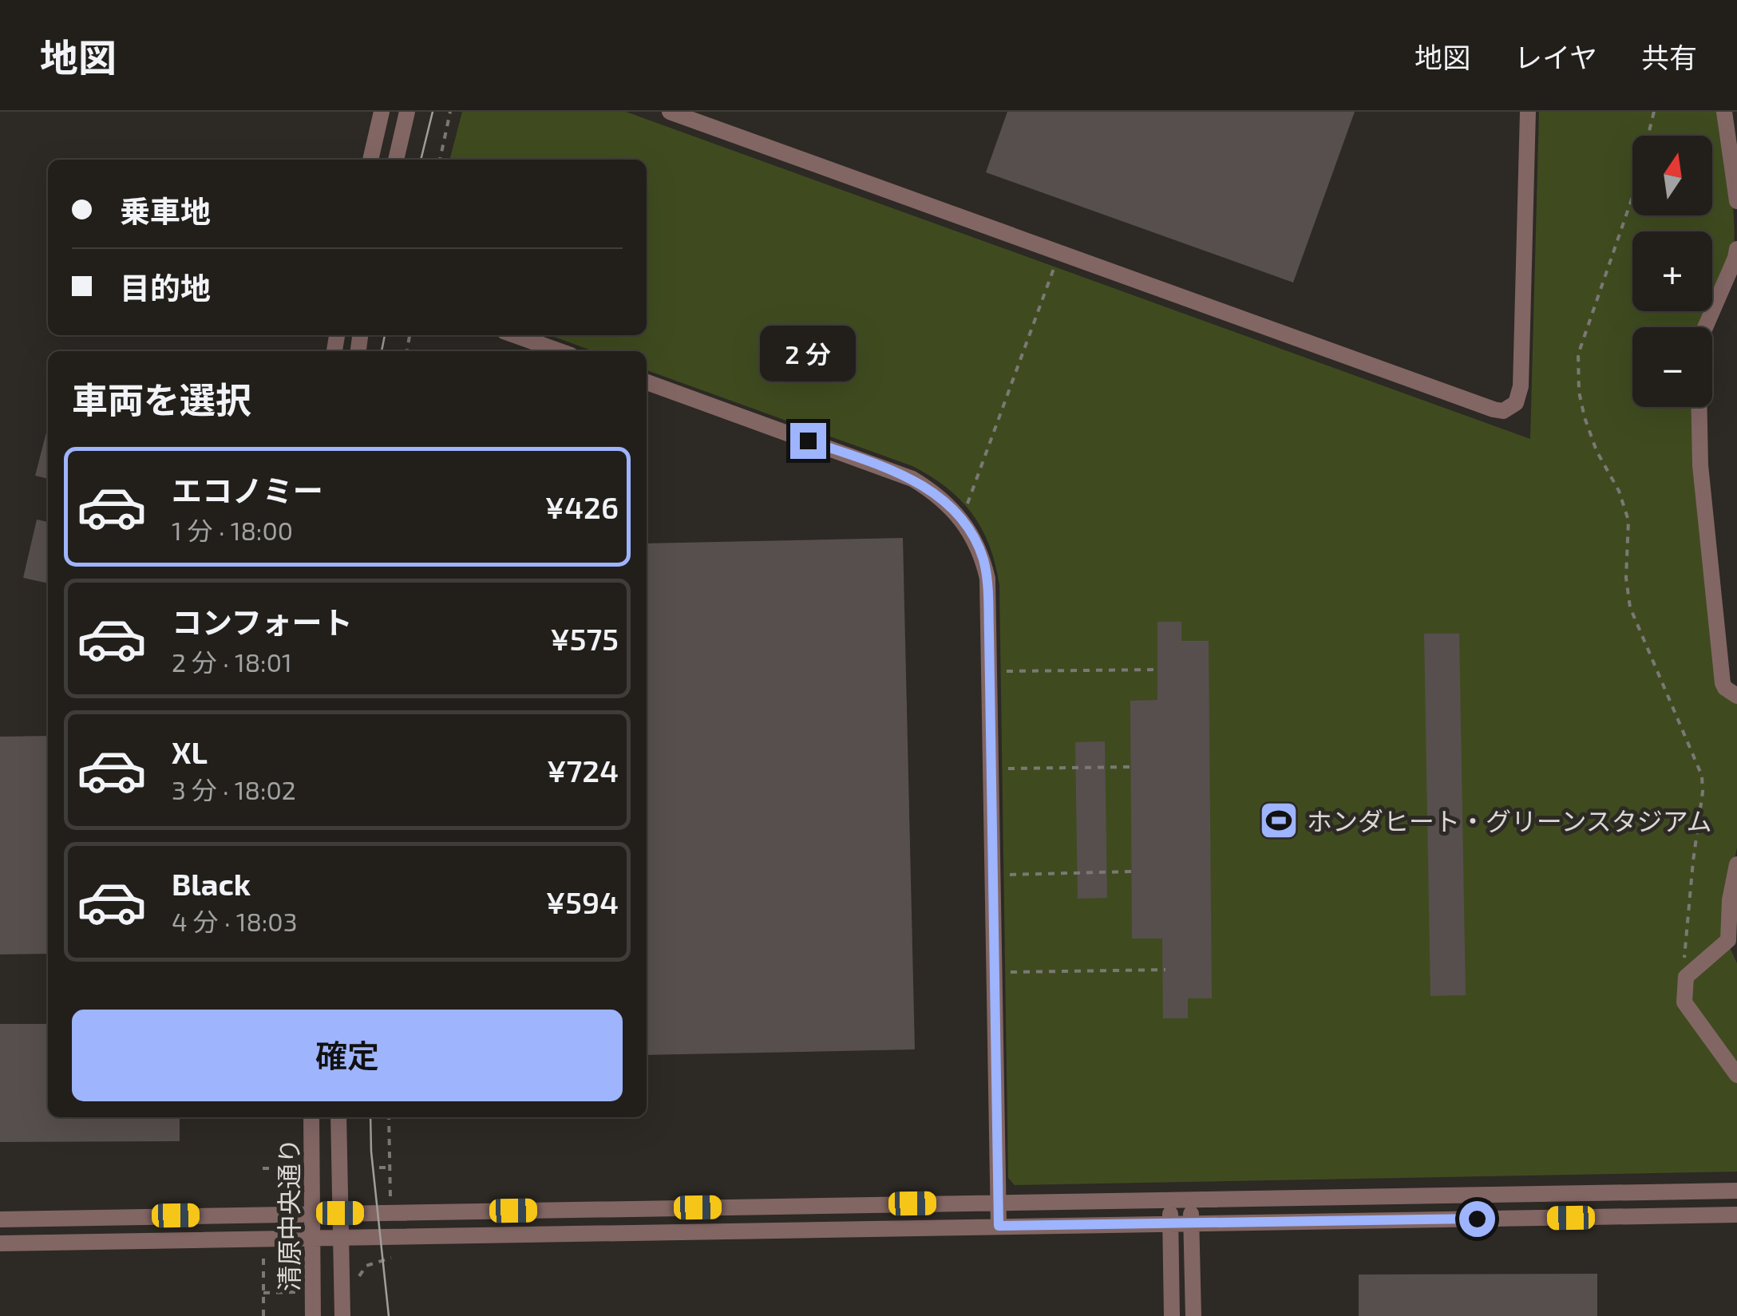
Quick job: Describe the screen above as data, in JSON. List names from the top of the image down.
{
  "streets": {
    "street": ["清原中央通り"]
  },
  "places": {
    "sports": ["ホンダヒート・グリーンスタジアム"]
  },
  "north": "top",
  "page": {
    "header": "地図",
    "nav": ["地図", "レイヤ", "共有"],
    "map_buttons": ["+", "−"],
    "banner": ["乗車地", "目的地"],
    "bubble": "2 分",
    "heading": "車両を選択",
    "list": [
      {
        "name": "エコノミー",
        "note": "1 分 · 18:00",
        "value": "¥426"
      },
      {
        "name": "コンフォート",
        "note": "2 分 · 18:01",
        "value": "¥575"
      },
      {
        "name": "XL",
        "note": "3 分 · 18:02",
        "value": "¥724"
      },
      {
        "name": "Black",
        "note": "4 分 · 18:03",
        "value": "¥594"
      }
    ],
    "buttons": "確定"
  }
}
